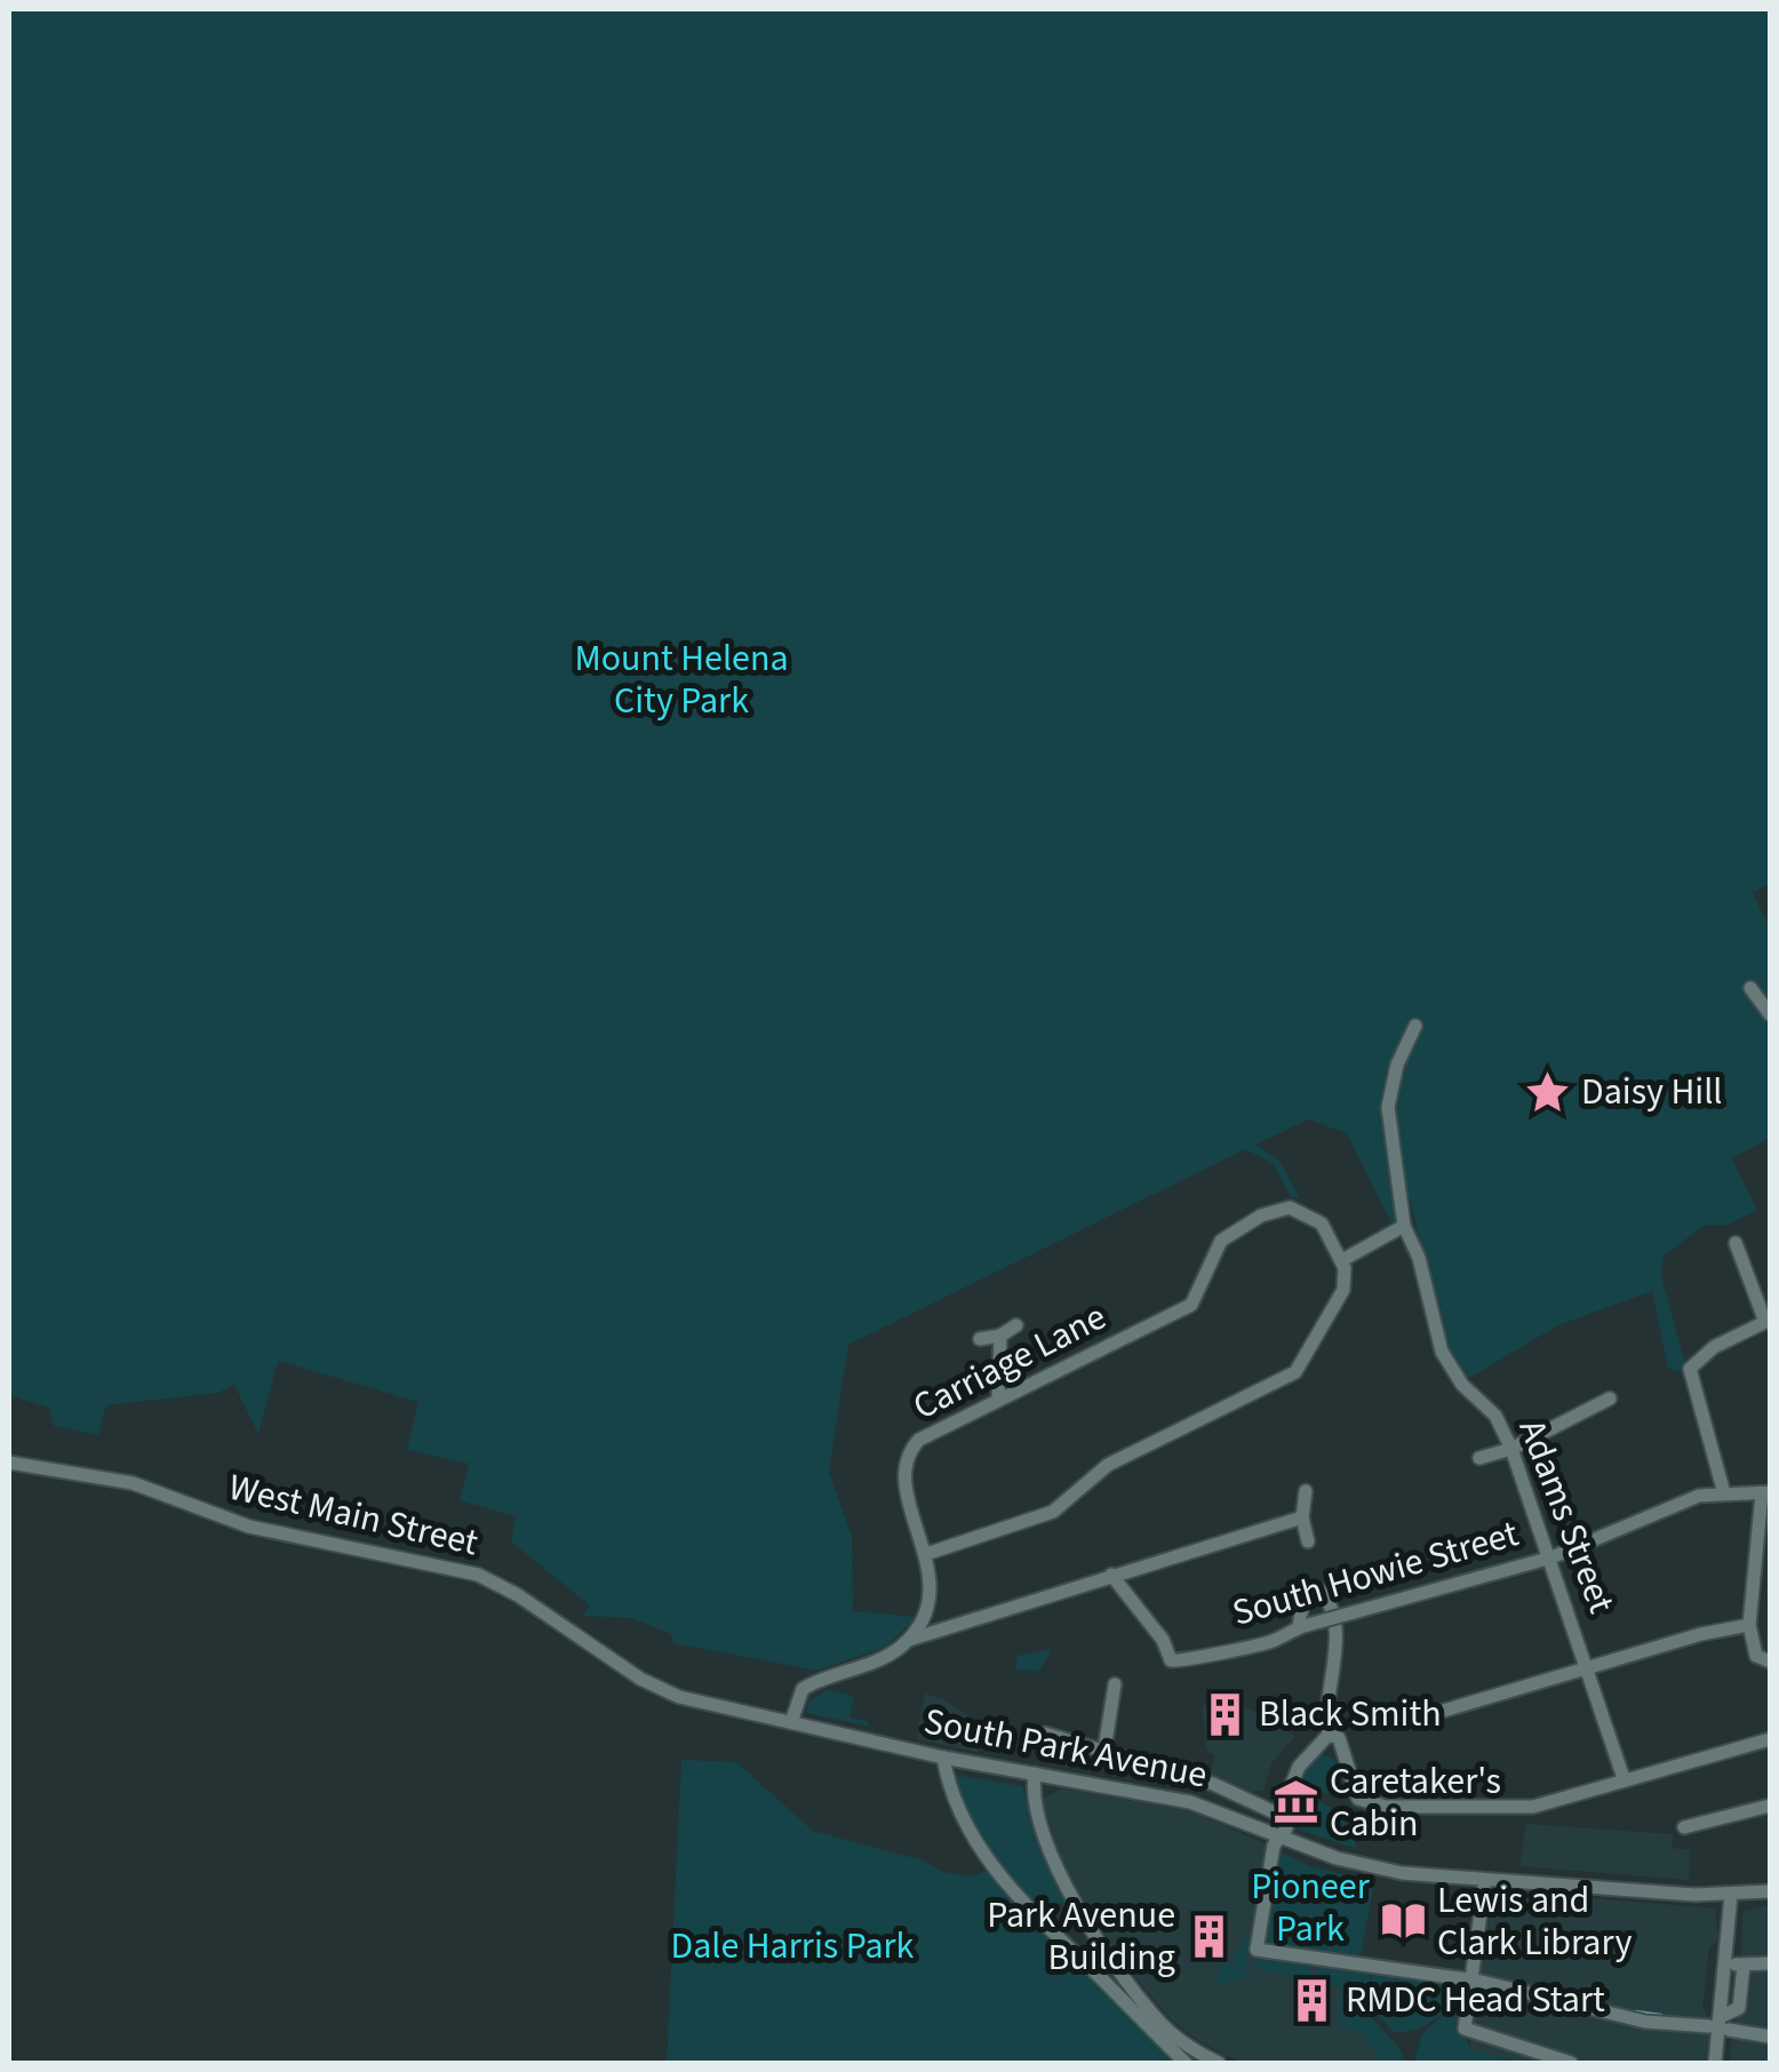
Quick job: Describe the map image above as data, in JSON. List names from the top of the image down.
{
  "streets": {
    "street": [
      "Carriage Lane",
      "West Main Street",
      "Adams Street",
      "South Howie Street",
      "South Park Avenue"
    ]
  },
  "crossings": [
    ["West Main Street", "South Park Avenue"],
    ["Adams Street", "South Howie Street"]
  ],
  "parks": ["Mount Helena City Park", "Pioneer Park", "Dale Harris Park"],
  "places": {
    "place": ["Daisy Hill"],
    "building": ["Black Smith", "Park Avenue Building", "RMDC Head Start"],
    "museum": ["Caretaker's Cabin"],
    "library": ["Lewis and Clark Library"]
  }
}
